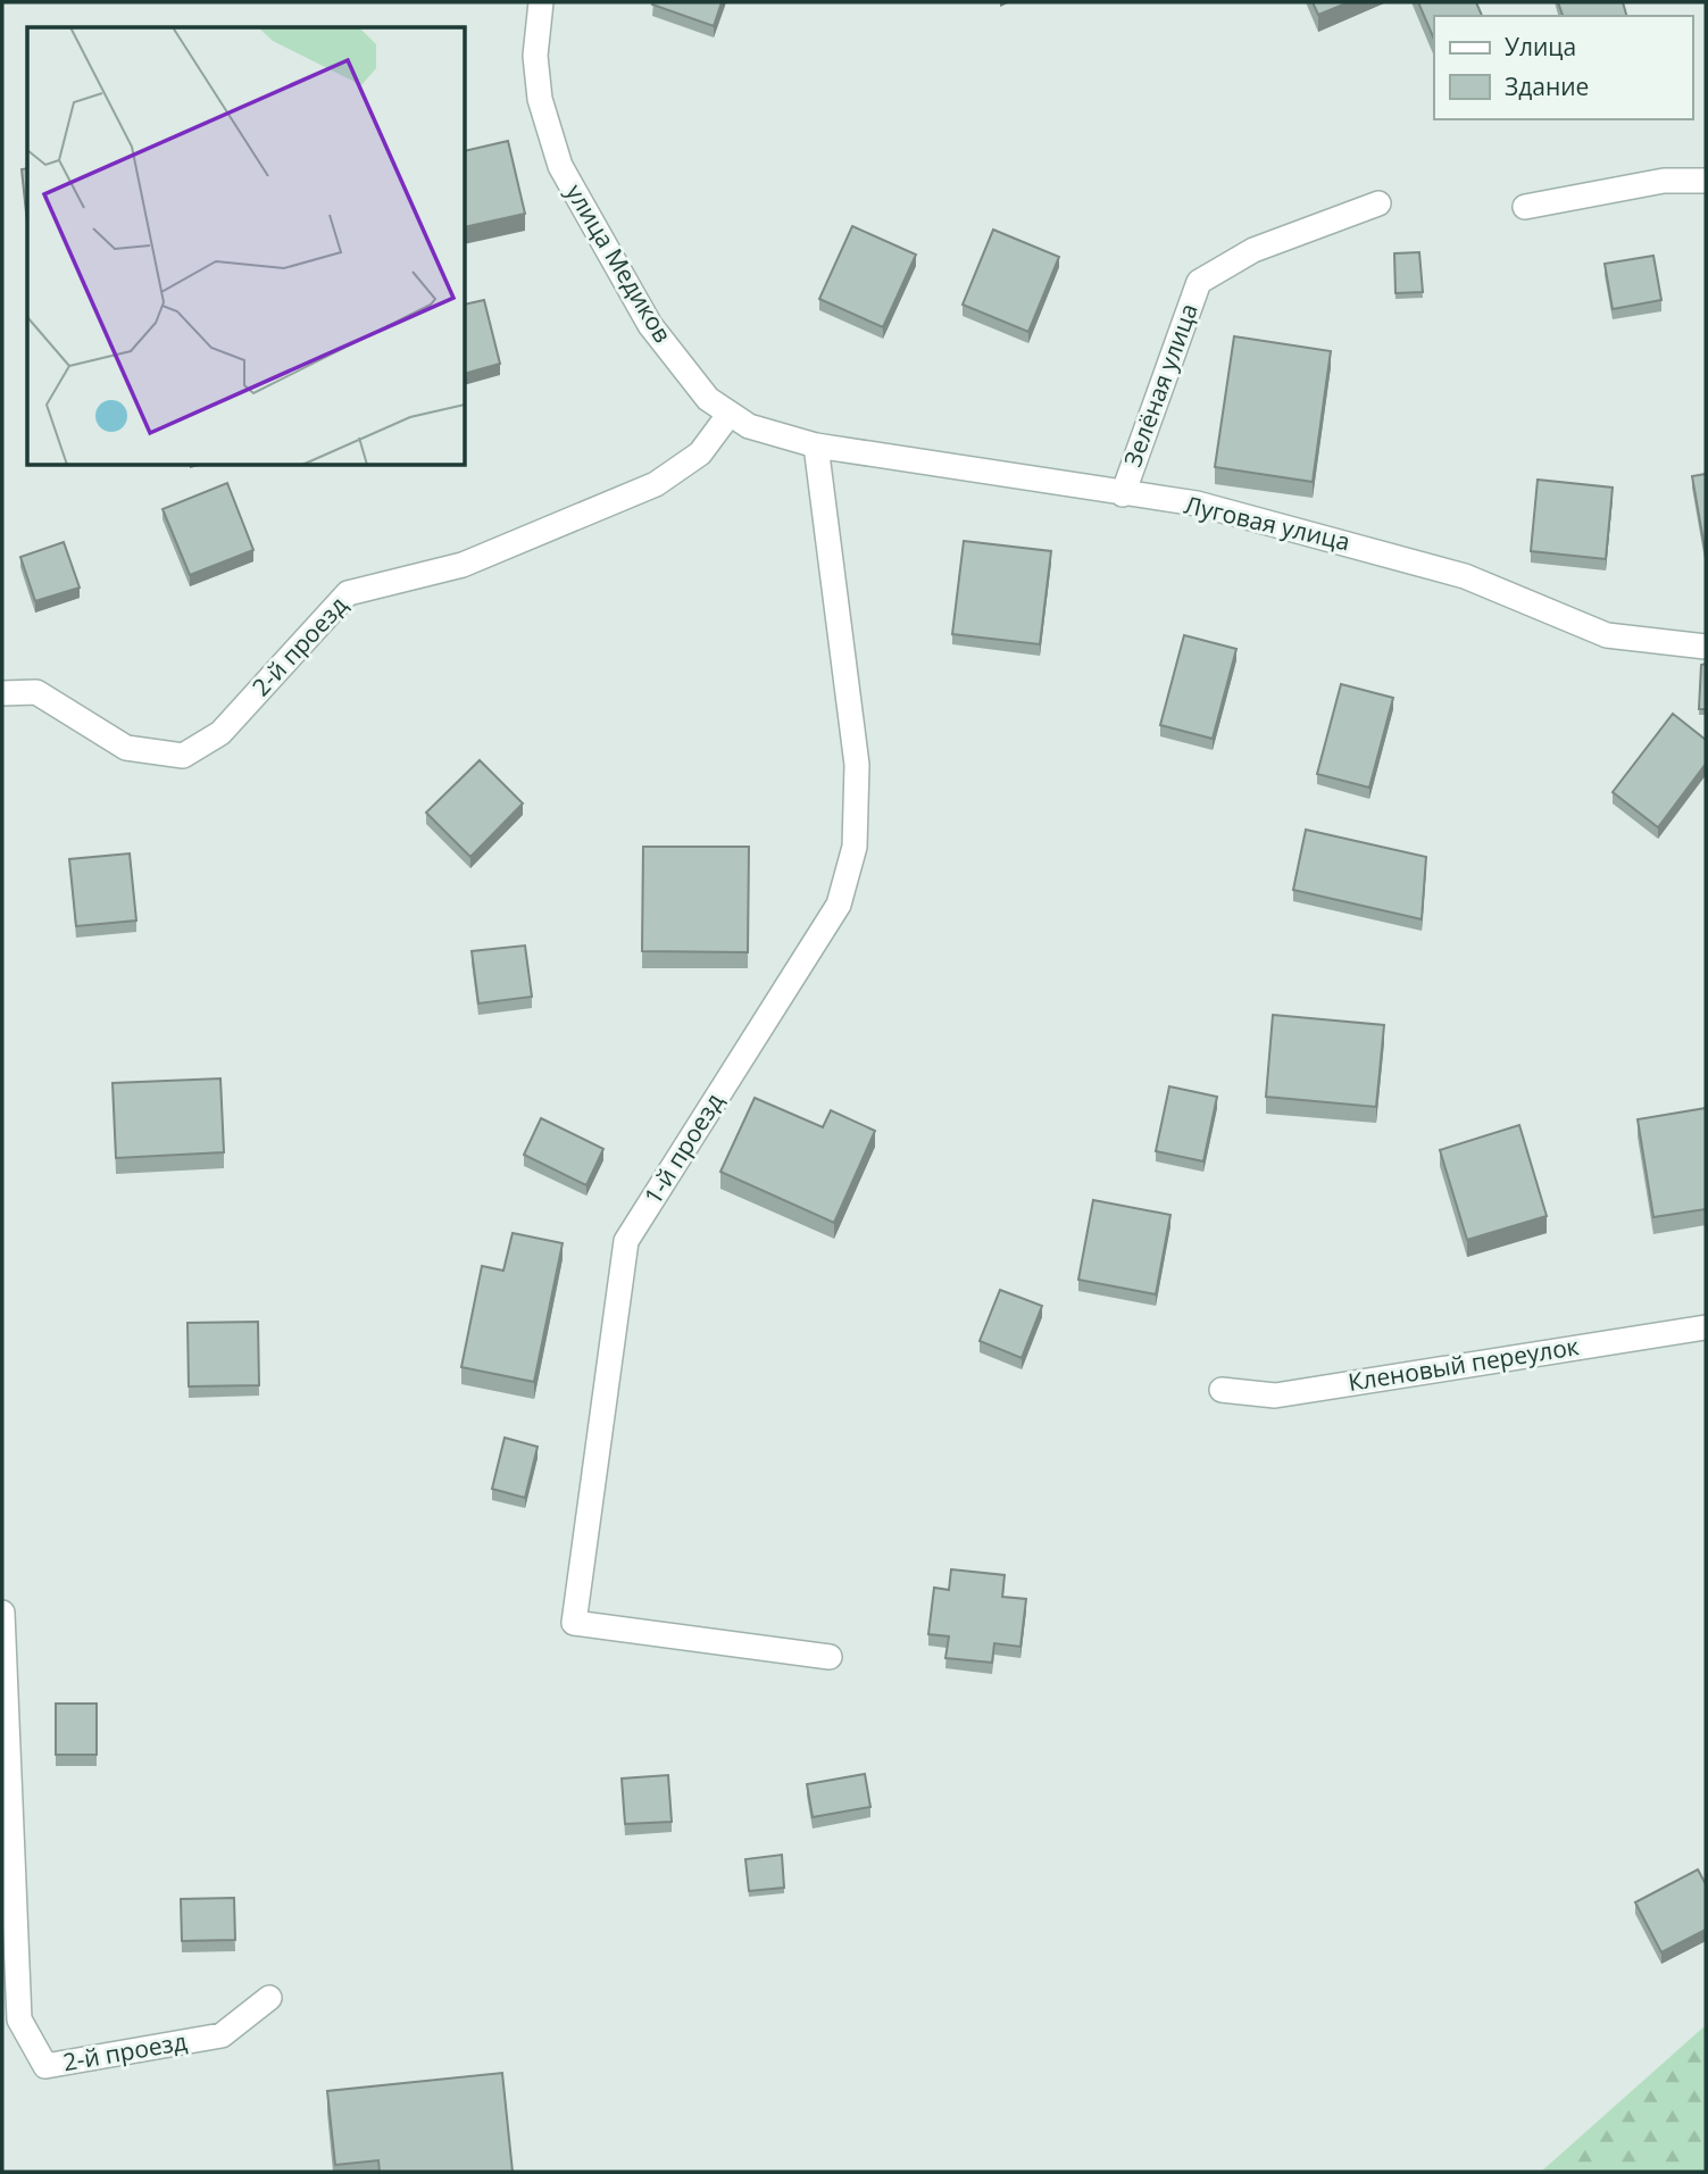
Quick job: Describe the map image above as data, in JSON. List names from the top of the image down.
{
  "streets": {
    "street": [
      "улица Медиков",
      "Зелёная улица",
      "Луговая улица",
      "2-й проезд",
      "1-й проезд",
      "Кленовый переулок"
    ]
  },
  "crossings": [
    ["улица Медиков", "Луговая улица"],
    ["улица Медиков", "2-й проезд"],
    ["улица Медиков", "1-й проезд"],
    ["Зелёная улица", "Луговая улица"],
    ["Луговая улица", "1-й проезд"]
  ],
  "legend": ["Улица", "Здание"]
}
